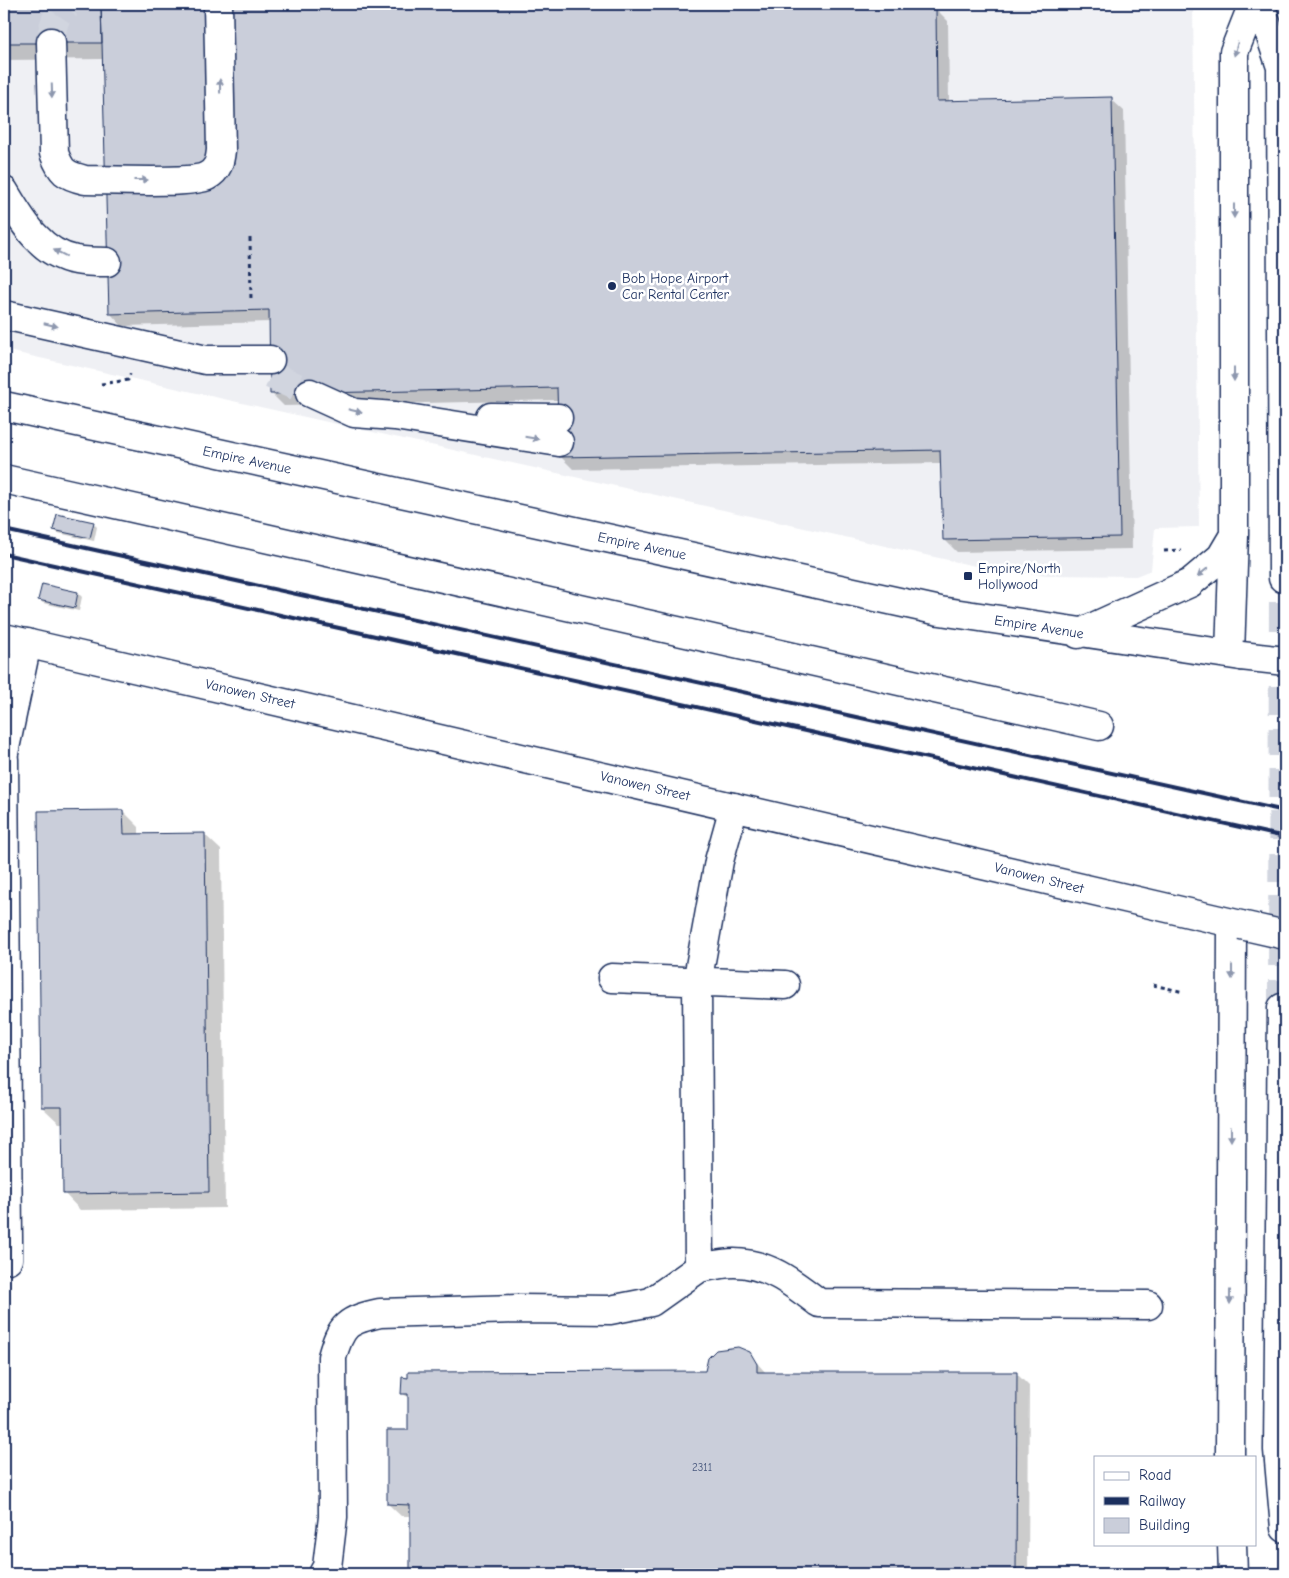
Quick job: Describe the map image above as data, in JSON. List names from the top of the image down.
{
  "streets": {
    "main road": ["Empire Avenue", "Vanowen Street"]
  },
  "places": {
    "other": ["Bob Hope Airport Car Rental Center"],
    "transit": ["Empire/North Hollywood"]
  },
  "house_numbers": ["2311"],
  "legend": ["Road", "Railway", "Building"]
}
